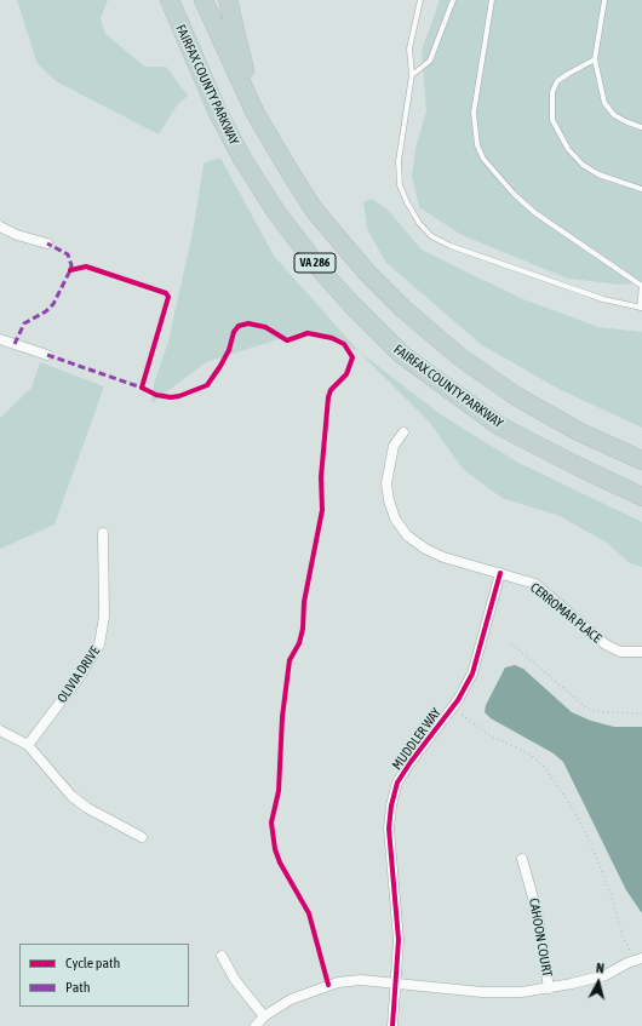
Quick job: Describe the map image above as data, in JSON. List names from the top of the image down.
{
  "streets": {
    "highway": ["FAIRFAX COUNTY PARKWAY", "VA 286"],
    "street": [
      "CERROMAR PLACE",
      "OLIVIA DRIVE",
      "MUDDLER WAY",
      "CAHOON COURT"
    ]
  },
  "crossings": [
    ["CERROMAR PLACE", "MUDDLER WAY"]
  ],
  "legend": ["Cycle path", "Path"],
  "north": "top"
}
